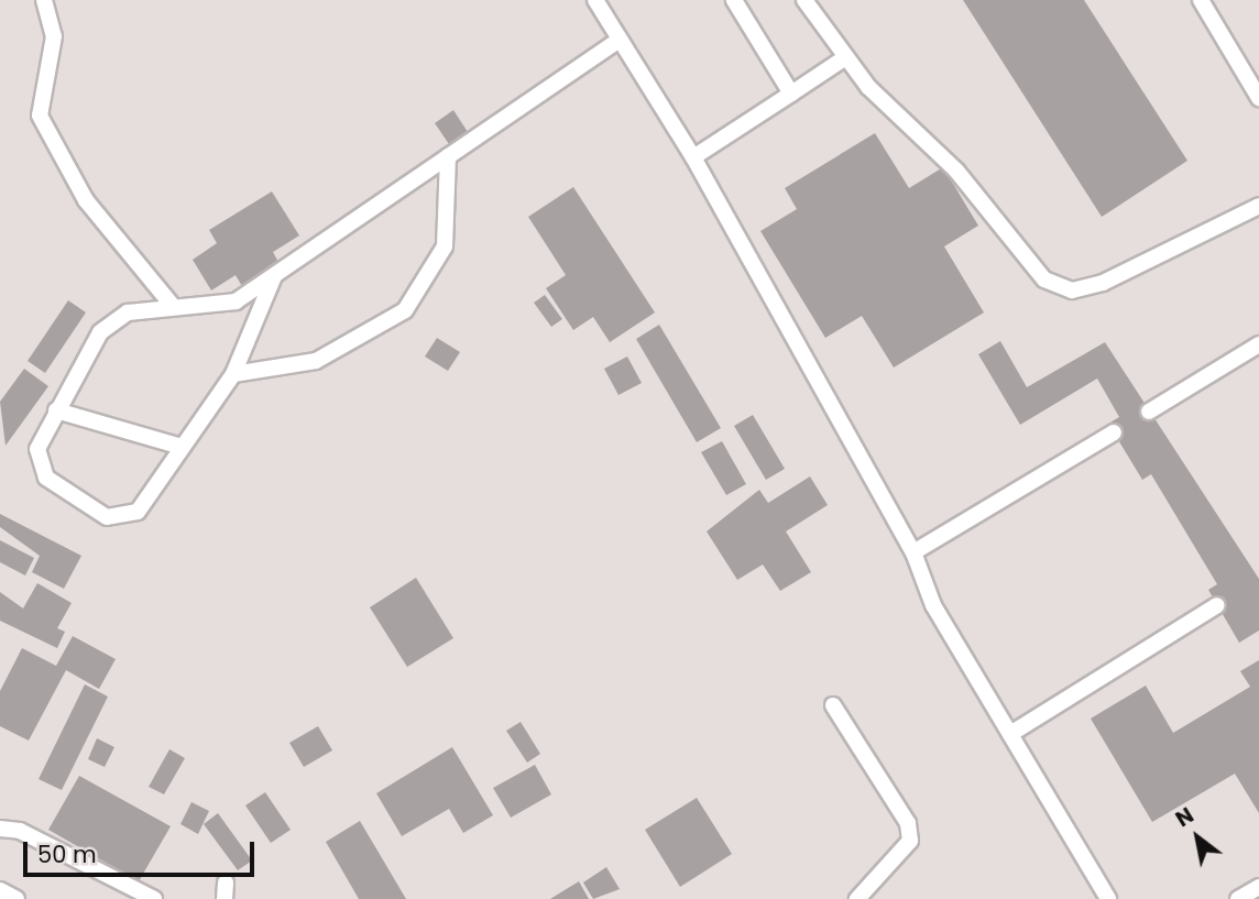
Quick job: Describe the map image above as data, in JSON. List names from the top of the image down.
{
  "scale_bar": "50 m",
  "north": "top left"
}
